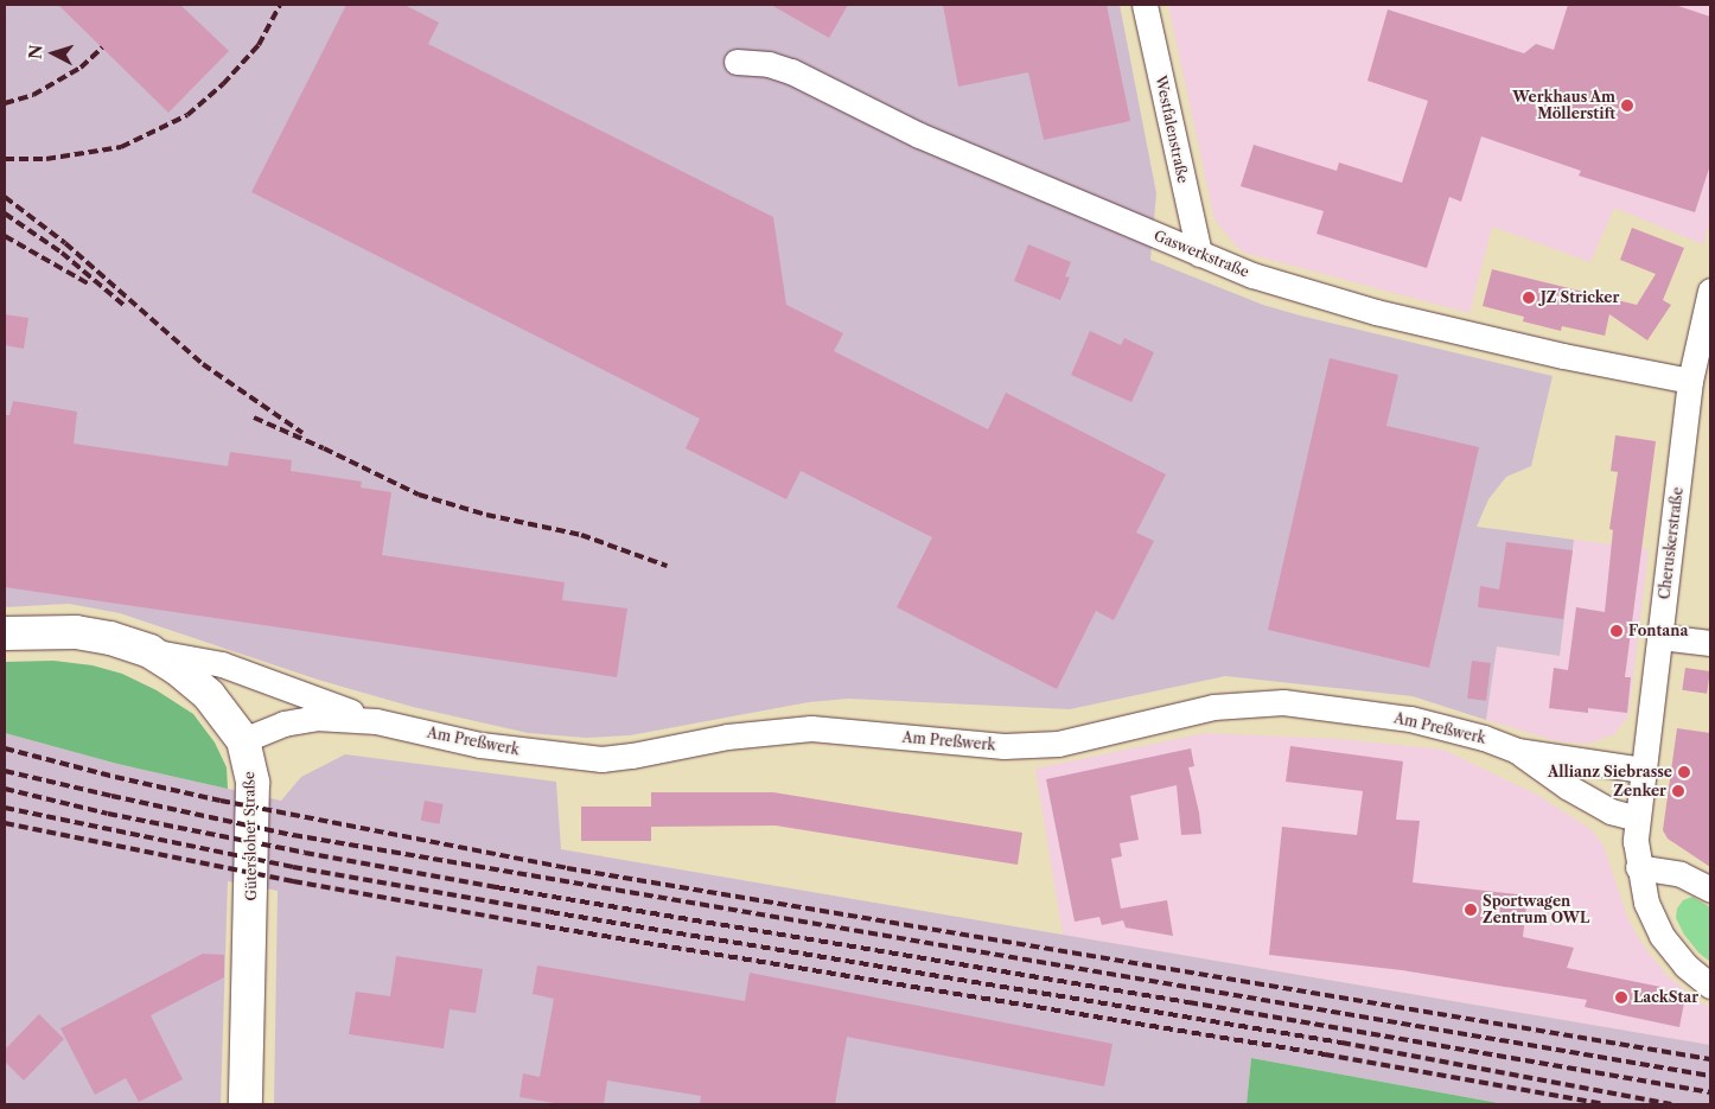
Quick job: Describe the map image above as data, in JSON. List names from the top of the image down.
{
  "streets": {
    "street": [
      "Westfalenstraße",
      "Gaswerkstraße",
      "Cheruskerstraße",
      "Am Preßwerk",
      "Gütersloher Straße"
    ]
  },
  "crossings": [
    ["Westfalenstraße", "Gaswerkstraße"],
    ["Gaswerkstraße", "Cheruskerstraße"],
    ["Cheruskerstraße", "Am Preßwerk"],
    ["Am Preßwerk", "Gütersloher Straße"]
  ],
  "places": [
    "Werkhaus Am Möllerstift",
    "JZ Stricker",
    "Fontana",
    "Allianz Siebrasse",
    "Zenker",
    "Sportwagen Zentrum OWL",
    "LackStar"
  ],
  "north": "left"
}
